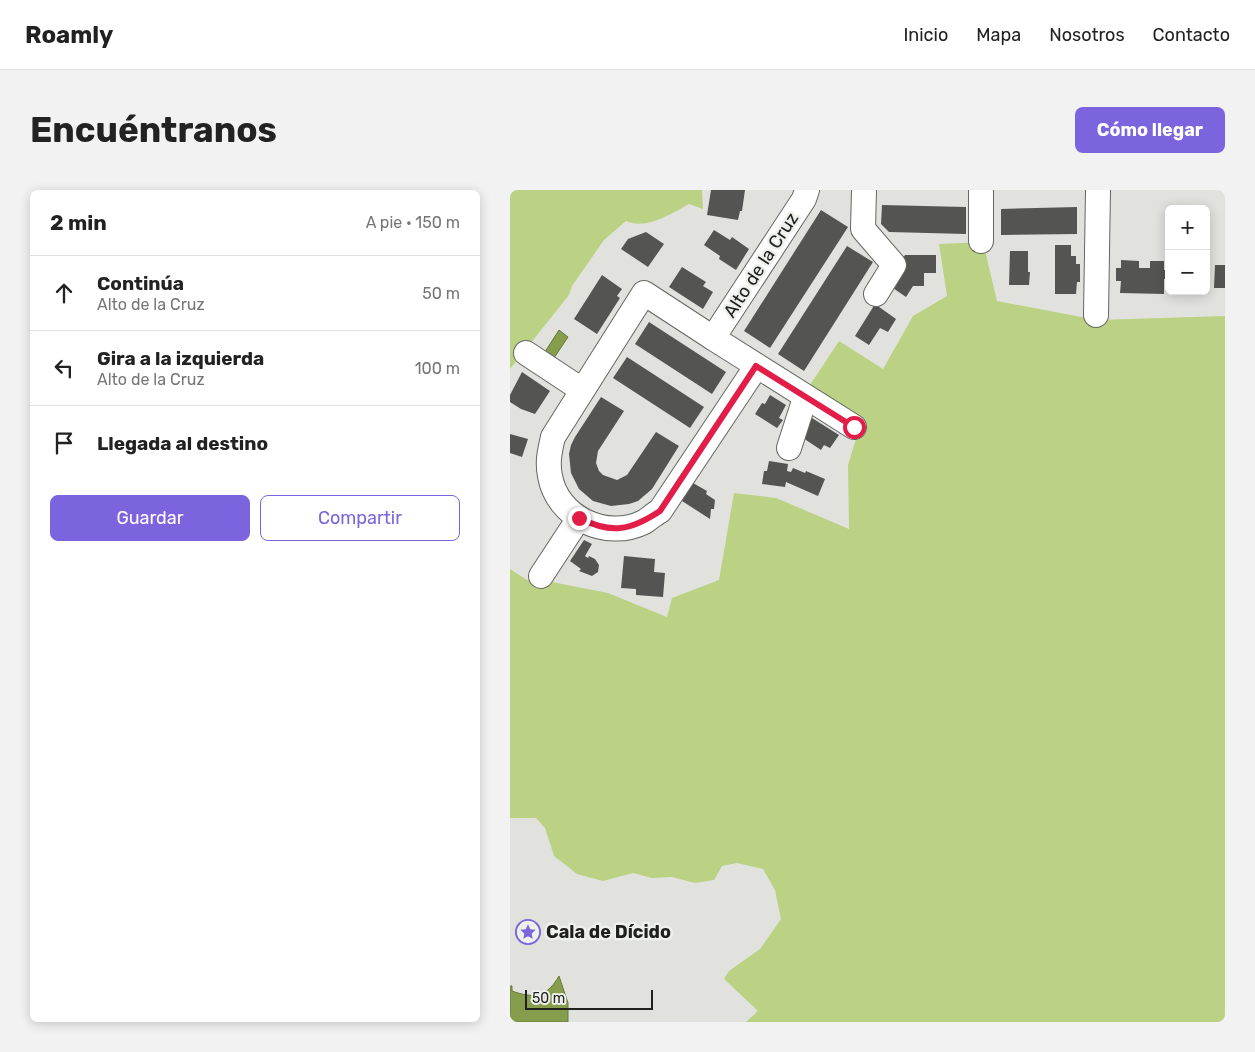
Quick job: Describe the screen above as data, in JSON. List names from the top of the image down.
{
  "streets": {
    "street": ["Alto de la Cruz"]
  },
  "places": {
    "place": ["Cala de Dícido"]
  },
  "scale_bar": "50 m",
  "page": {
    "header": "Roamly",
    "nav": [
      "Inicio",
      "Mapa",
      "Nosotros",
      "Contacto"
    ],
    "buttons": [
      "Cómo llegar",
      ["Guardar", "Compartir"]
    ],
    "title": "Encuéntranos",
    "heading": ["2 min", "A pie · 150 m"],
    "map_buttons": ["+", "−"],
    "list": [
      ["Continúa", "Alto de la Cruz", "50 m"],
      ["Gira a la izquierda", "Alto de la Cruz", "100 m"],
      "Llegada al destino"
    ],
    "scale": "50 m"
  }
}
